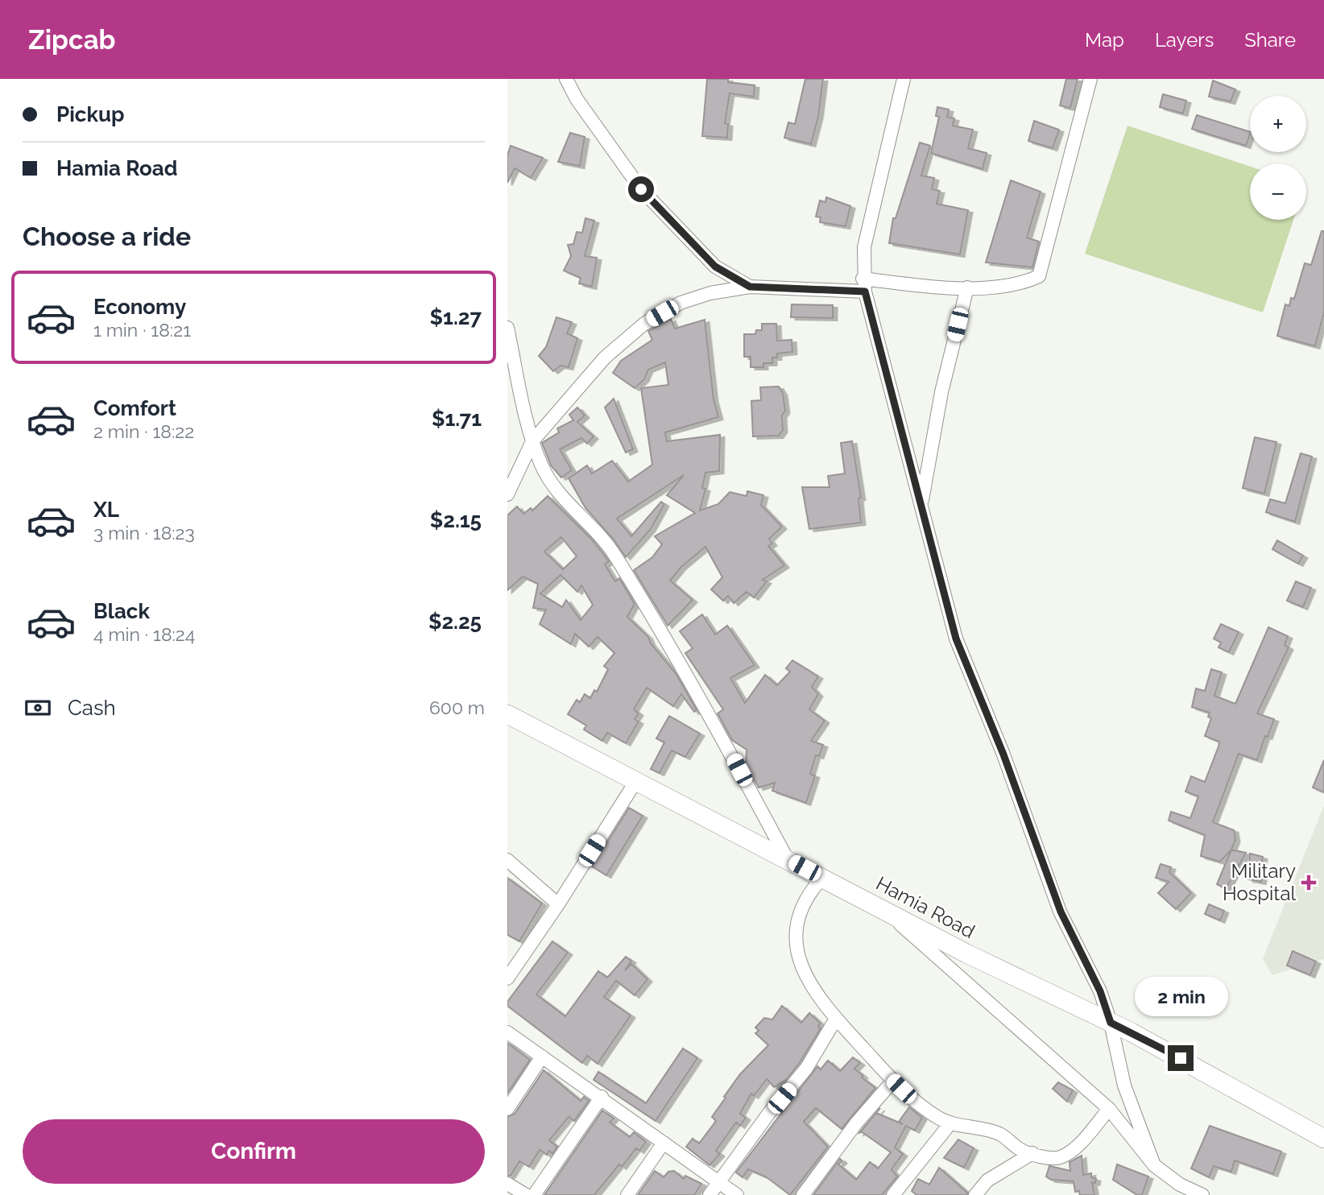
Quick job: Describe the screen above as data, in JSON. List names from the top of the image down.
{
  "streets": {
    "street": ["Hamia Road"]
  },
  "places": {
    "health": ["Military Hospital"]
  },
  "page": {
    "header": "Zipcab",
    "nav": ["Map", "Layers", "Share"],
    "banner": ["Pickup", "Hamia Road"],
    "map_buttons": ["+", "−"],
    "heading": "Choose a ride",
    "list": [
      {
        "name": "Economy",
        "note": "1 min · 18:21",
        "value": "$1.27"
      },
      {
        "name": "Comfort",
        "note": "2 min · 18:22",
        "value": "$1.71"
      },
      {
        "name": "XL",
        "note": "3 min · 18:23",
        "value": "$2.15"
      },
      {
        "name": "Black",
        "note": "4 min · 18:24",
        "value": "$2.25"
      }
    ],
    "pay": ["Cash", "600 m"],
    "bubble": "2 min",
    "buttons": "Confirm"
  }
}
